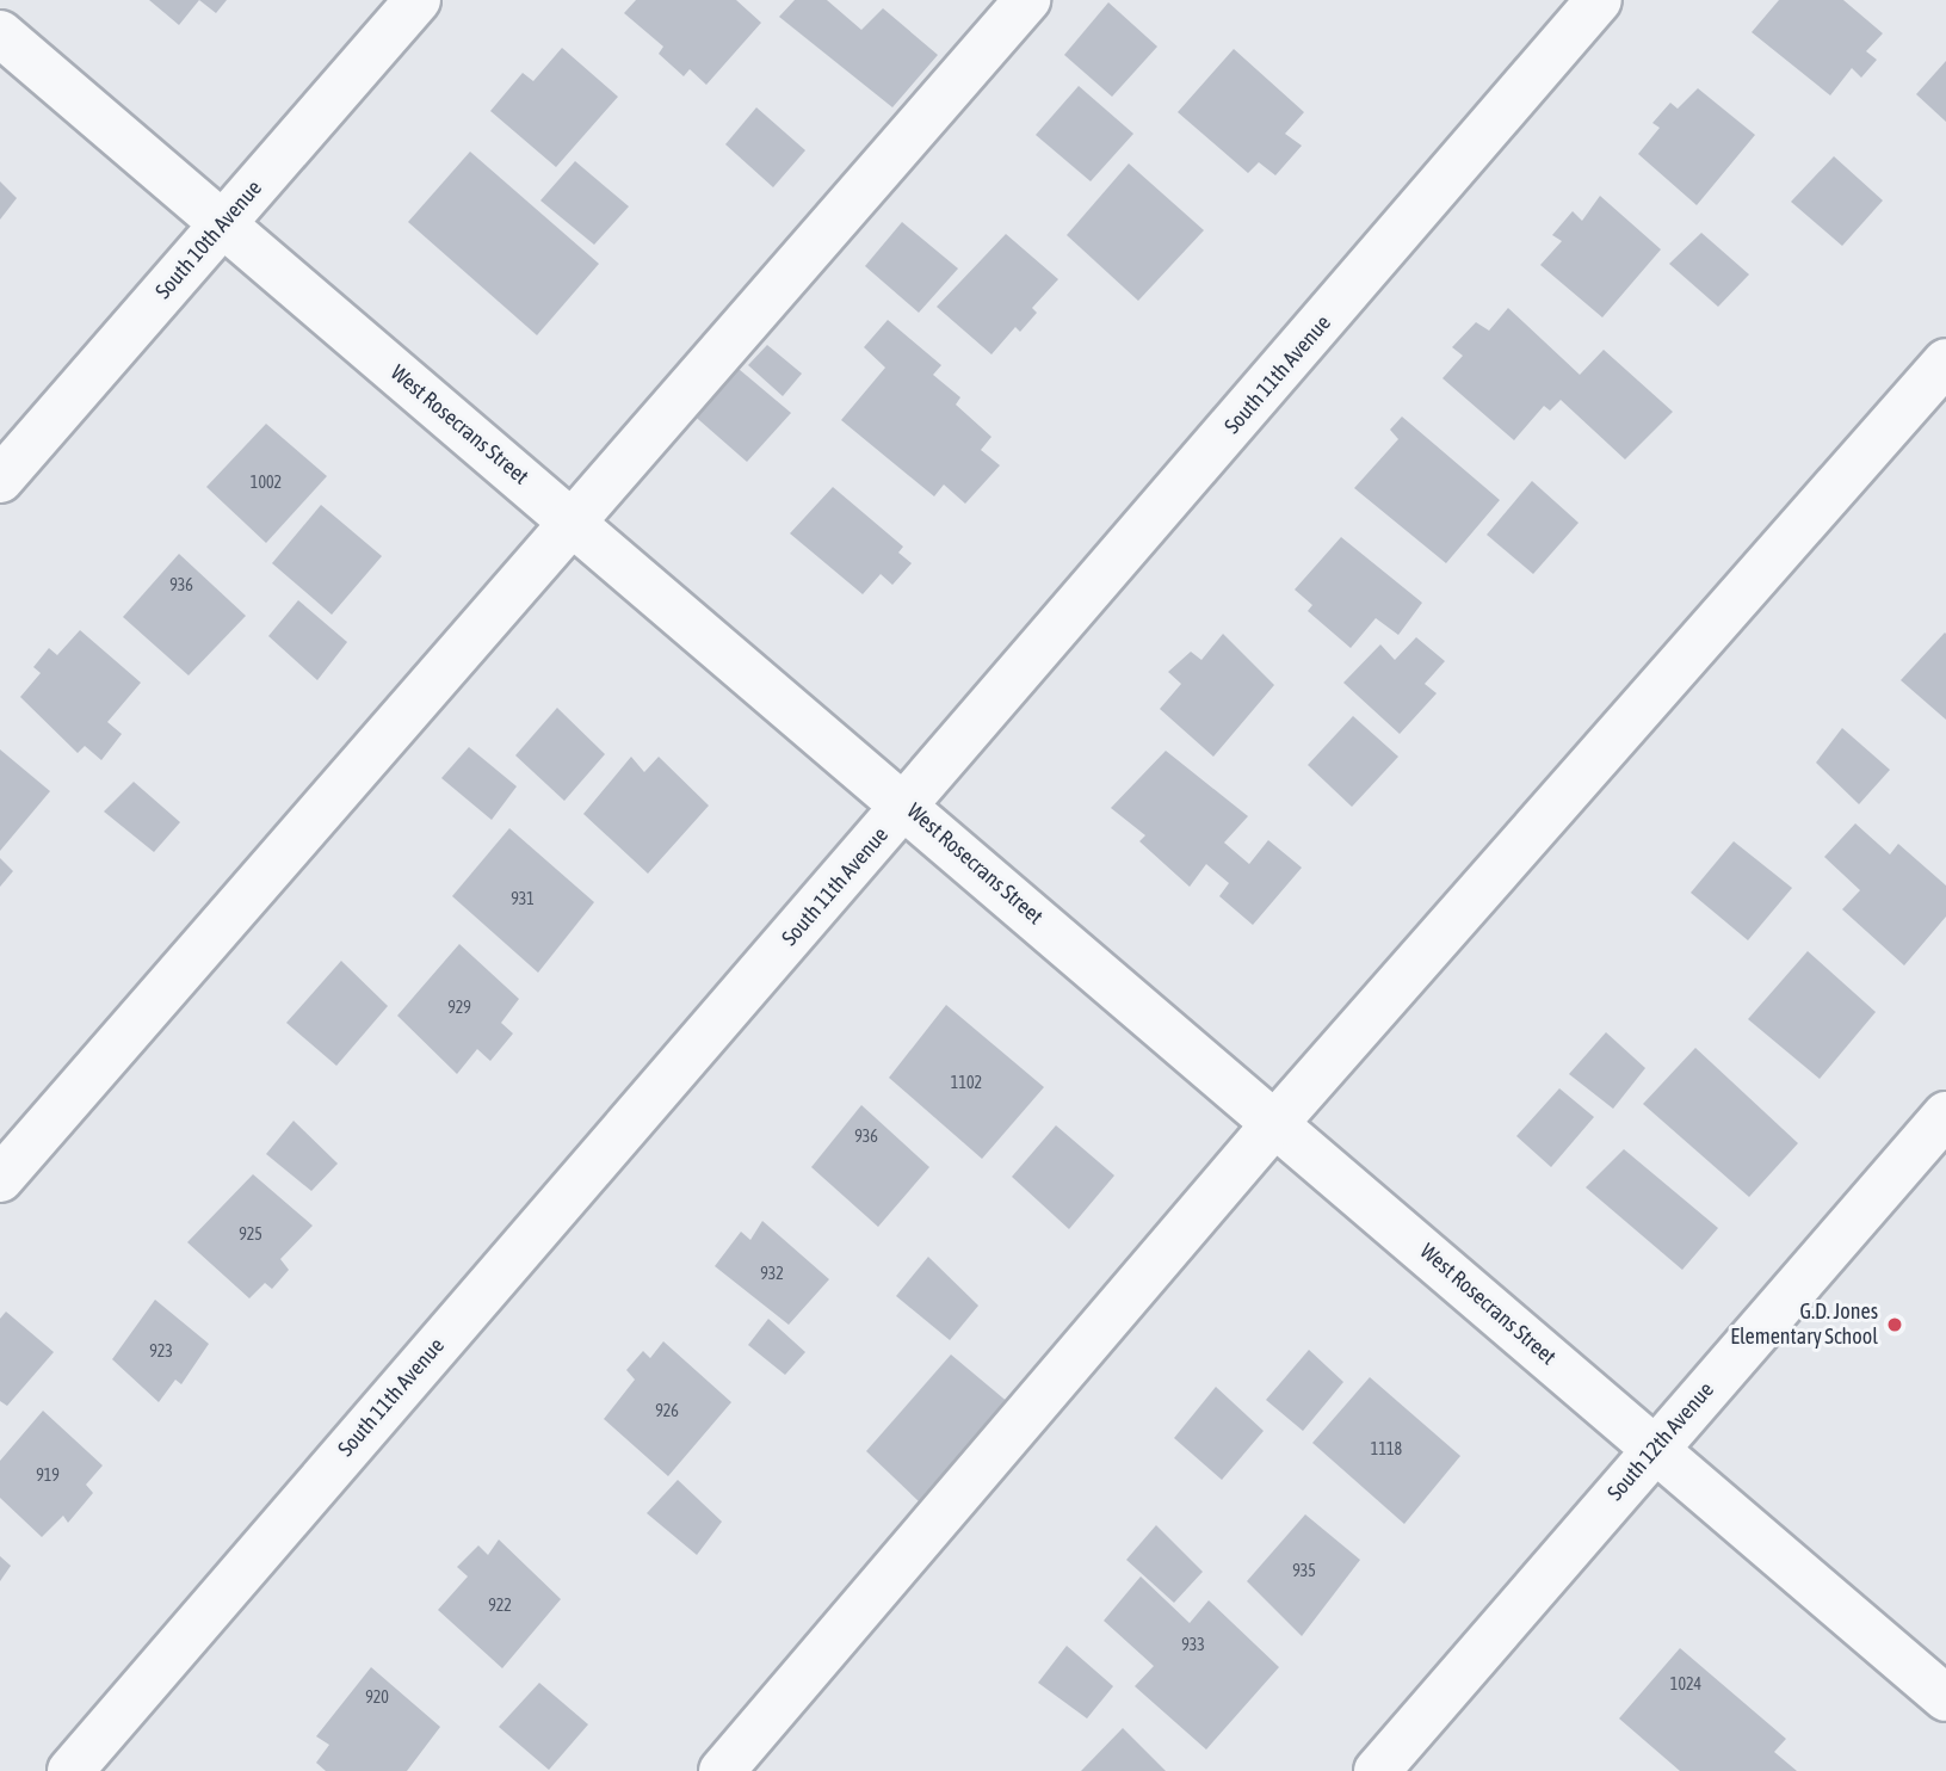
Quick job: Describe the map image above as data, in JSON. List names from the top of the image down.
{
  "streets": {
    "street": [
      "South 10th Avenue",
      "South 11th Avenue",
      "West Rosecrans Street",
      "South 12th Avenue"
    ]
  },
  "crossings": [
    ["South 10th Avenue", "West Rosecrans Street"],
    ["South 11th Avenue", "West Rosecrans Street"],
    ["West Rosecrans Street", "South 12th Avenue"]
  ],
  "places": ["G.D. Jones Elementary School"],
  "house_numbers": [
    "1002",
    "936",
    "931",
    "929",
    "1102",
    "936",
    "925",
    "932",
    "923",
    "926",
    "1118",
    "919",
    "935",
    "922",
    "933",
    "1024",
    "920"
  ]
}
